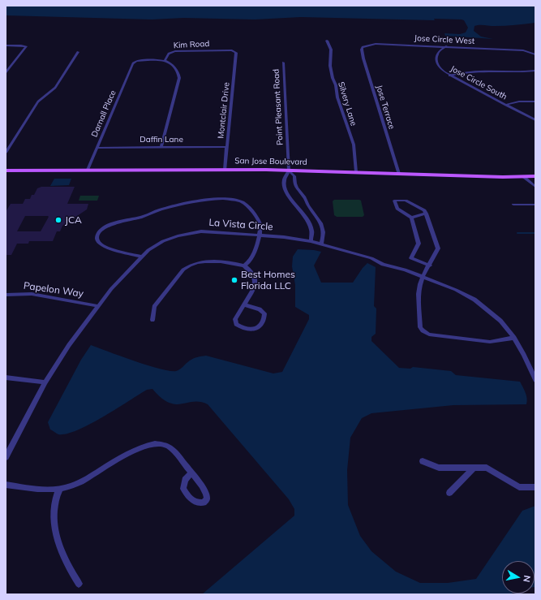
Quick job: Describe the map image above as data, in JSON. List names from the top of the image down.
{
  "streets": {
    "main road": ["San Jose Boulevard"],
    "street": [
      "Jose Circle West",
      "Kim Road",
      "Jose Circle South",
      "Silvery Lane",
      "Point Pleasant Road",
      "Jose Terrace",
      "Montclair Drive",
      "Darnall Place",
      "Daffin Lane",
      "La Vista Circle",
      "Papelon Way"
    ]
  },
  "crossings": [
    ["Jose Circle West", "Jose Circle South"],
    ["Jose Circle West", "Jose Terrace"],
    ["Kim Road", "Montclair Drive"],
    ["Kim Road", "Darnall Place"],
    ["Silvery Lane", "San Jose Boulevard"],
    ["Point Pleasant Road", "San Jose Boulevard"],
    ["Point Pleasant Road", "La Vista Circle"],
    ["Jose Terrace", "San Jose Boulevard"],
    ["Montclair Drive", "Daffin Lane"],
    ["Montclair Drive", "San Jose Boulevard"],
    ["Darnall Place", "Daffin Lane"],
    ["Darnall Place", "San Jose Boulevard"],
    ["La Vista Circle", "Papelon Way"]
  ],
  "places": ["JCA", "Best Homes Florida LLC"],
  "north": "right"
}
